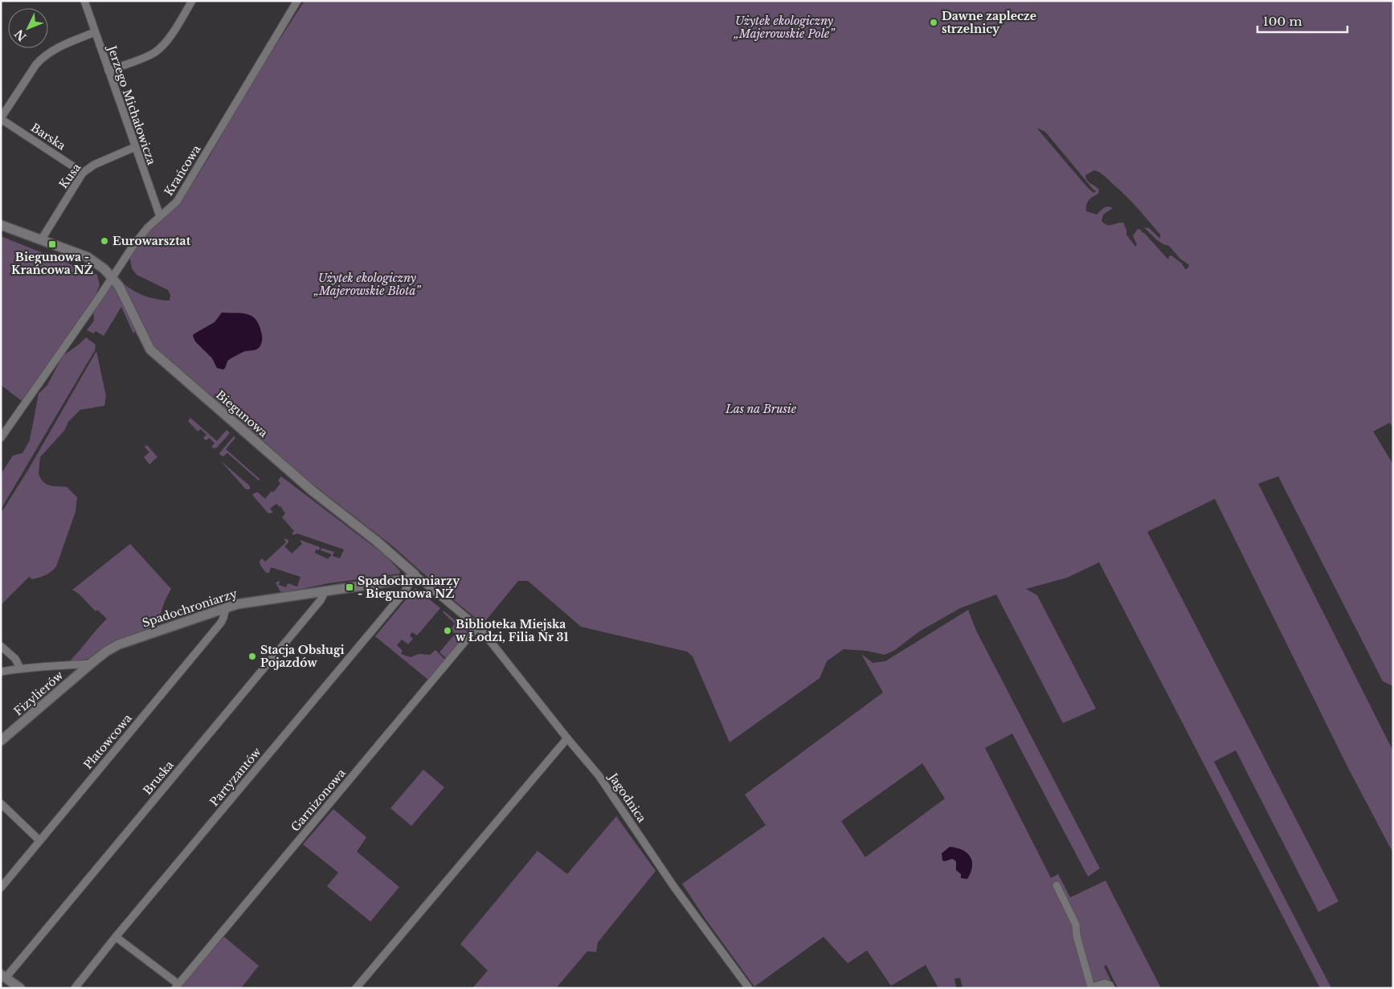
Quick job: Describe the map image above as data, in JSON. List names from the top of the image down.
{
  "streets": {
    "street": [
      "Jerzego Michałowicza",
      "Barska",
      "Krańcowa",
      "Kusa",
      "Biegunowa",
      "Spadochroniarzy",
      "Fizylierów",
      "Płatowcowa",
      "Partyzantów",
      "Bruska",
      "Jagodnica",
      "Garnizonowa"
    ]
  },
  "crossings": [
    ["Jerzego Michałowicza", "Krańcowa"],
    ["Jerzego Michałowicza", "Kusa"],
    ["Barska", "Kusa"],
    ["Krańcowa", "Biegunowa"],
    ["Kusa", "Biegunowa"],
    ["Biegunowa", "Spadochroniarzy"],
    ["Biegunowa", "Partyzantów"],
    ["Biegunowa", "Jagodnica"],
    ["Biegunowa", "Garnizonowa"],
    ["Spadochroniarzy", "Fizylierów"],
    ["Spadochroniarzy", "Płatowcowa"],
    ["Spadochroniarzy", "Partyzantów"],
    ["Spadochroniarzy", "Bruska"],
    ["Jagodnica", "Garnizonowa"]
  ],
  "parks": ["Użytek ekologiczny „Majerowskie Pole”", "Użytek ekologiczny „Majerowskie Błota”", "Las na Brusie"],
  "places": {
    "other": [
      "Dawne zaplecze strzelnicy",
      "Eurowarsztat",
      "Biblioteka Miejska w Łodzi, Filia Nr 31",
      "Stacja Obsługi Pojazdów"
    ],
    "transit": ["Biegunowa - Krańcowa NŻ", "Spadochroniarzy - Biegunowa NŻ"]
  },
  "scale_bar": "100 m",
  "north": "bottom left"
}
